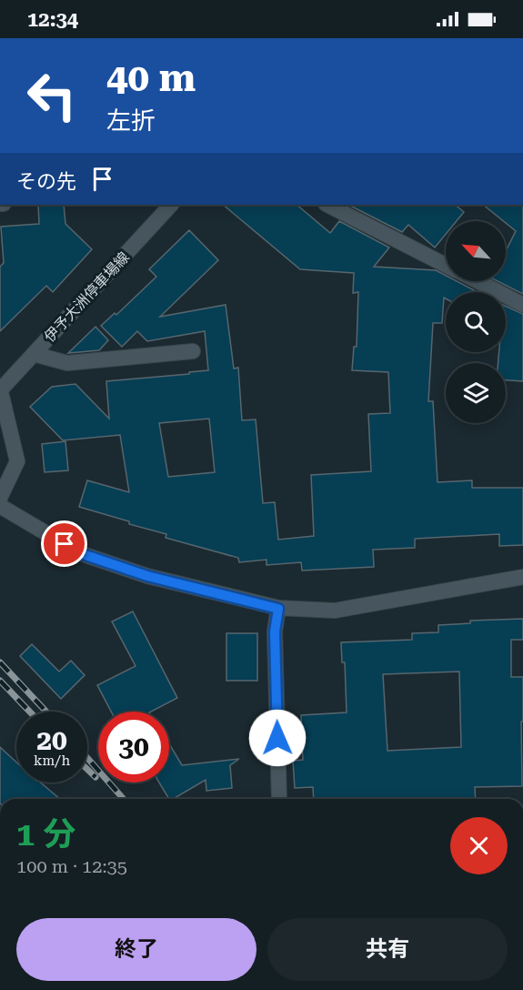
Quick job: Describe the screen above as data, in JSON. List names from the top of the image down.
{
  "streets": {
    "street": ["伊予大洲停車場線"]
  },
  "north": "top left",
  "page": {
    "status": "12:34",
    "turn": ["40 m", "左折"],
    "then": "その先",
    "speed": "20 km/h",
    "limit": "30",
    "heading": ["1 分", "100 m · 12:35"],
    "buttons": ["終了", "共有"]
  }
}
